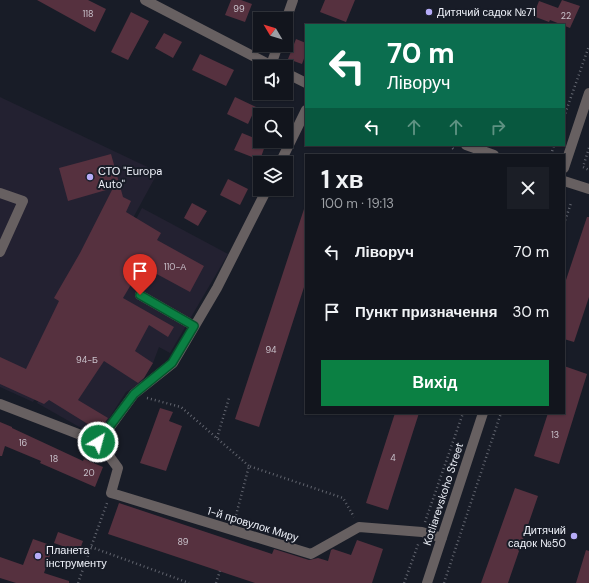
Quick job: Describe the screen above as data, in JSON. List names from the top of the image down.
{
  "streets": {
    "street": ["Kotliarevskoho Street", "1-й провулок Миру"]
  },
  "places": [
    "Дитячий садок №71",
    "СТО \"Europa Auto\"",
    "Дитячий садок №50",
    "Планета інструменту"
  ],
  "house_numbers": [
    "99",
    "118",
    "22",
    "110-А",
    "94",
    "94-Б",
    "13",
    "16",
    "4",
    "18",
    "20",
    "89"
  ],
  "north": "top left",
  "page": {
    "turn": ["70 m", "Ліворуч"],
    "heading": ["1 хв", "100 m · 19:13"],
    "list": [
      {
        "name": "Ліворуч",
        "value": "70 m"
      },
      {
        "name": "Пункт призначення",
        "value": "30 m"
      }
    ],
    "buttons": "Вихід"
  }
}
